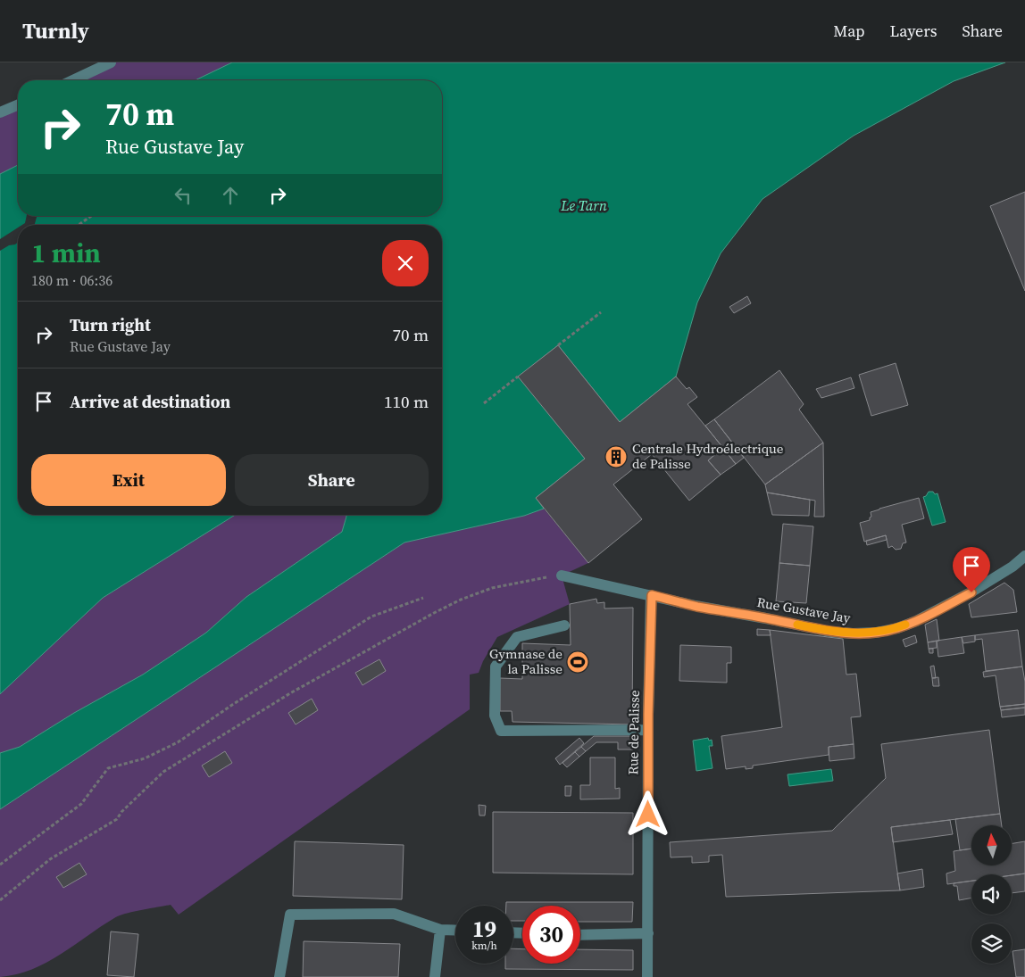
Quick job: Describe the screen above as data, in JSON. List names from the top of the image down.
{
  "streets": {
    "street": ["Rue Gustave Jay", "Rue de Palisse"]
  },
  "crossings": [
    ["Rue Gustave Jay", "Rue de Palisse"]
  ],
  "water": ["Le Tarn"],
  "places": {
    "building": ["Centrale Hydroélectrique de Palisse"],
    "sports": ["Gymnase de la Palisse"]
  },
  "north": "top",
  "page": {
    "header": "Turnly",
    "nav": ["Map", "Layers", "Share"],
    "turn": ["70 m", "Rue Gustave Jay"],
    "heading": ["1 min", "180 m · 06:36"],
    "list": [
      {
        "name": "Turn right",
        "note": "Rue Gustave Jay",
        "value": "70 m"
      },
      {
        "name": "Arrive at destination",
        "value": "110 m"
      }
    ],
    "buttons": ["Exit", "Share"],
    "speed": "19 km/h",
    "limit": "30"
  }
}
